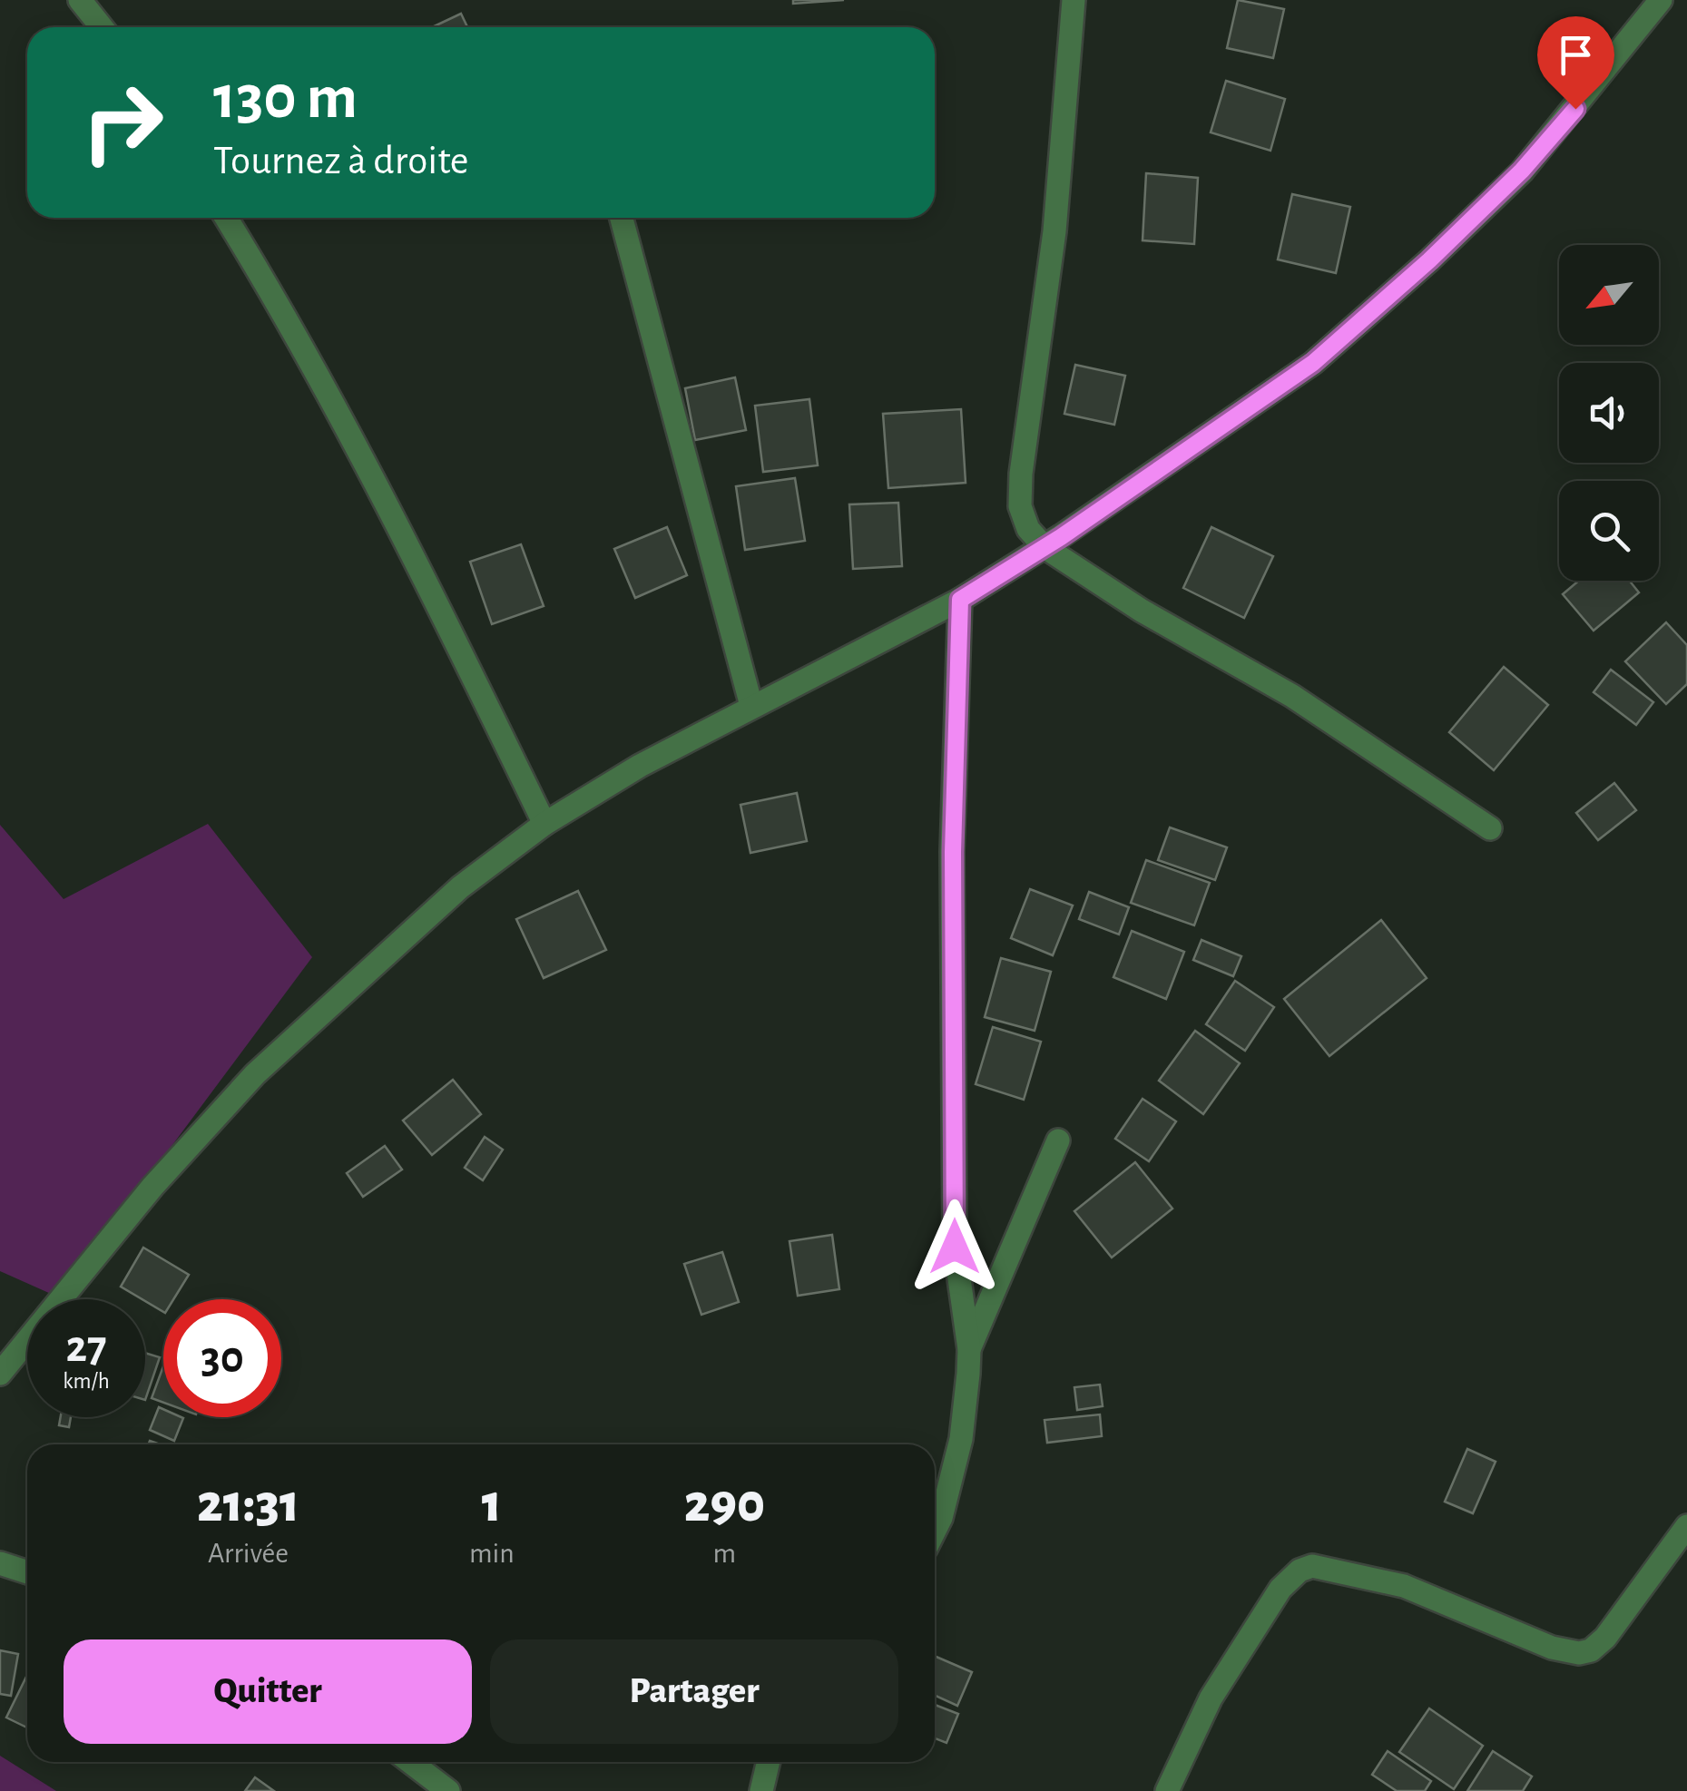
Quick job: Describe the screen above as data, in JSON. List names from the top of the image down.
{
  "north": "bottom left",
  "page": {
    "turn": ["130 m", "Tournez à droite"],
    "speed": "27 km/h",
    "limit": "30",
    "eta": [
      "21:31",
      "Arrivée",
      "1",
      "min",
      "290",
      "m"
    ],
    "buttons": ["Quitter", "Partager"]
  }
}
